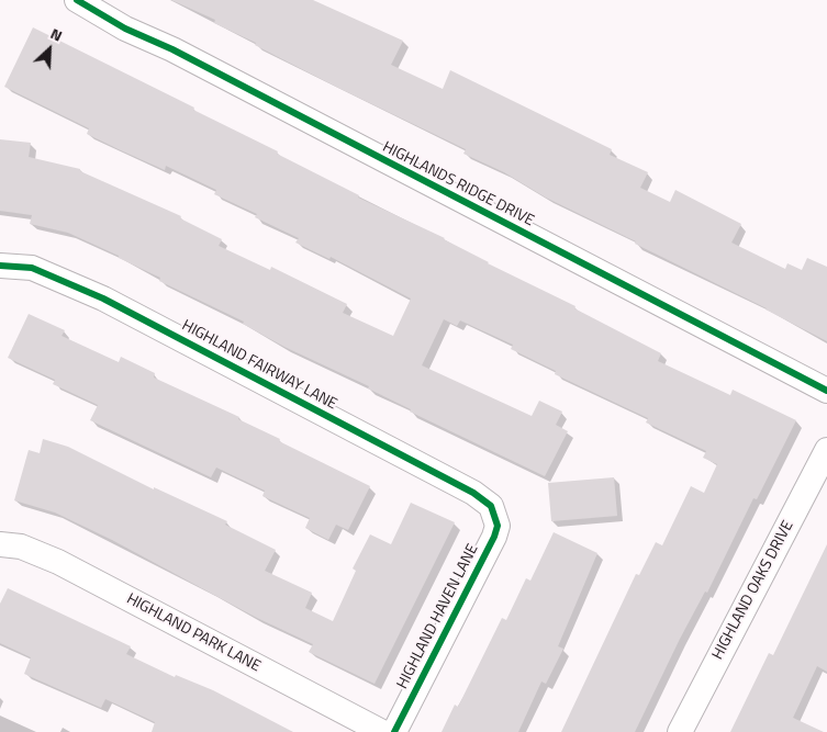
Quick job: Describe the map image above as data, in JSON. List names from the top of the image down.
{
  "streets": {
    "street": [
      "HIGHLANDS RIDGE DRIVE",
      "HIGHLAND FAIRWAY LANE",
      "HIGHLAND OAKS DRIVE",
      "HIGHLAND HAVEN LANE",
      "HIGHLAND PARK LANE"
    ]
  },
  "crossings": [
    ["HIGHLAND FAIRWAY LANE", "HIGHLAND HAVEN LANE"]
  ],
  "north": "top right"
}
